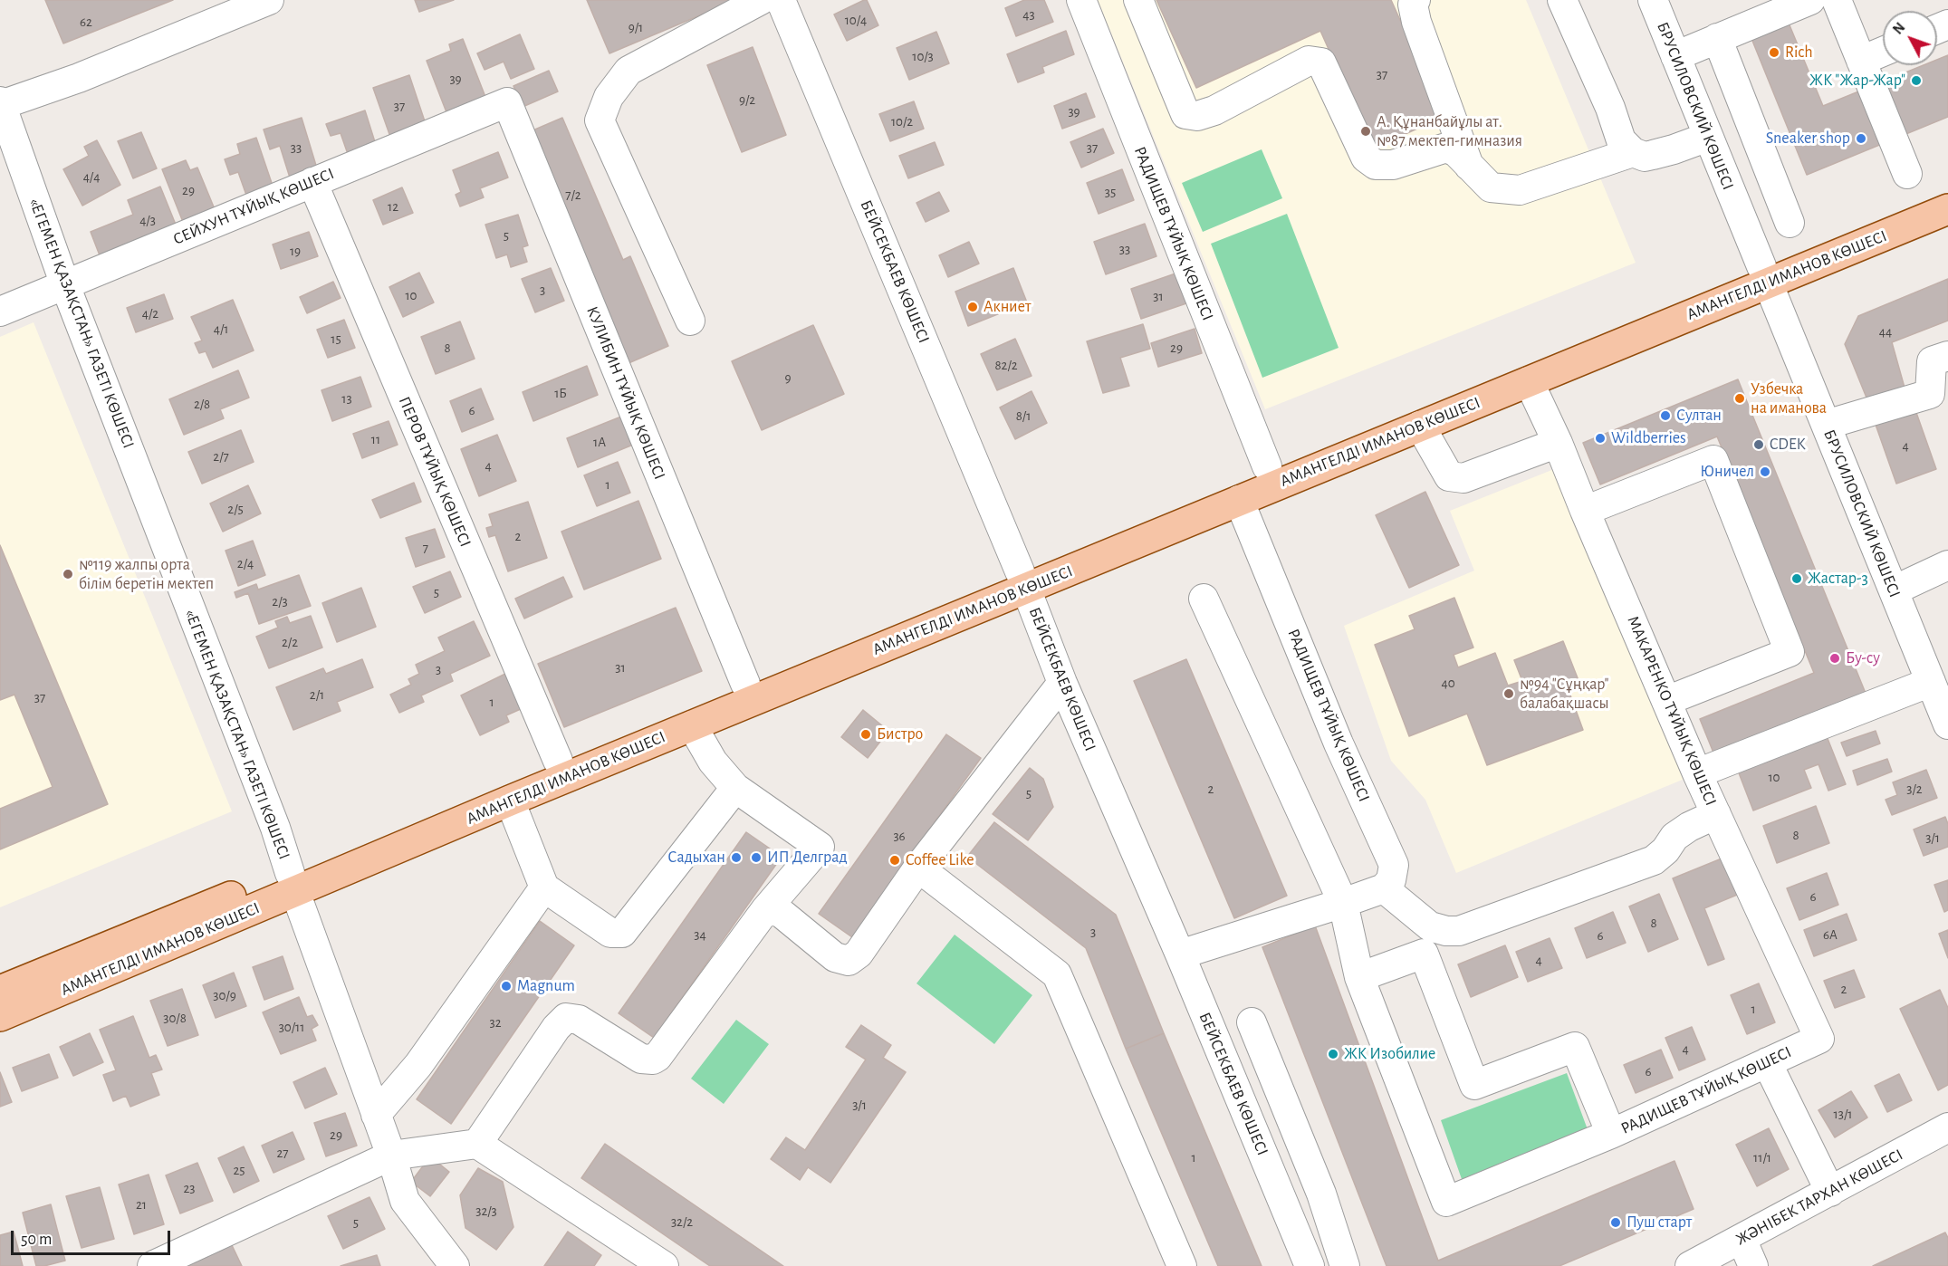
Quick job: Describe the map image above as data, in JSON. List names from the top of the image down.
{
  "streets": {
    "main road": ["АМАНГЕЛДІ ИМАНОВ КӨШЕСІ"],
    "street": [
      "БРУСИЛОВСКИЙ КӨШЕСІ",
      "СЕЙХУН ТҰЙЫҚ КӨШЕСІ",
      "РАДИЩЕВ ТҰЙЫҚ КӨШЕСІ",
      "БЕЙСЕКБАЕВ КӨШЕСІ",
      "«ЕГЕМЕН ҚАЗАҚСТАН» ГАЗЕТІ КӨШЕСІ",
      "КУЛИБИН ТҰЙЫҚ КӨШЕСІ",
      "ПЕРОВ ТҰЙЫҚ КӨШЕСІ",
      "МАКАРЕНКО ТҰЙЫҚ КӨШЕСІ",
      "ЖӘНІБЕК ТАРХАН КӨШЕСІ"
    ]
  },
  "crossings": [
    ["БРУСИЛОВСКИЙ КӨШЕСІ", "АМАНГЕЛДІ ИМАНОВ КӨШЕСІ"],
    ["СЕЙХУН ТҰЙЫҚ КӨШЕСІ", "«ЕГЕМЕН ҚАЗАҚСТАН» ГАЗЕТІ КӨШЕСІ"],
    ["СЕЙХУН ТҰЙЫҚ КӨШЕСІ", "КУЛИБИН ТҰЙЫҚ КӨШЕСІ"],
    ["СЕЙХУН ТҰЙЫҚ КӨШЕСІ", "ПЕРОВ ТҰЙЫҚ КӨШЕСІ"],
    ["РАДИЩЕВ ТҰЙЫҚ КӨШЕСІ", "АМАНГЕЛДІ ИМАНОВ КӨШЕСІ"],
    ["РАДИЩЕВ ТҰЙЫҚ КӨШЕСІ", "МАКАРЕНКО ТҰЙЫҚ КӨШЕСІ"],
    ["БЕЙСЕКБАЕВ КӨШЕСІ", "АМАНГЕЛДІ ИМАНОВ КӨШЕСІ"],
    ["АМАНГЕЛДІ ИМАНОВ КӨШЕСІ", "«ЕГЕМЕН ҚАЗАҚСТАН» ГАЗЕТІ КӨШЕСІ"],
    ["АМАНГЕЛДІ ИМАНОВ КӨШЕСІ", "КУЛИБИН ТҰЙЫҚ КӨШЕСІ"],
    ["АМАНГЕЛДІ ИМАНОВ КӨШЕСІ", "ПЕРОВ ТҰЙЫҚ КӨШЕСІ"],
    ["АМАНГЕЛДІ ИМАНОВ КӨШЕСІ", "МАКАРЕНКО ТҰЙЫҚ КӨШЕСІ"]
  ],
  "places": [
    "Rich",
    "ЖК \"Жар-Жар\"",
    "А. Құнанбайұлы ат. №87 мектеп-гимназия",
    "Sneaker shop",
    "Акниет",
    "Узбечка на иманова",
    "Султан",
    "Wildberries",
    "CDEK",
    "Юничел",
    "№119 жалпы орта білім беретін мектеп",
    "Жастар-3",
    "Бу-су",
    "№94 \"Сұңқар\" балабақшасы",
    "Бистро",
    "Садыхан",
    "ИП Делград",
    "Coffee Like",
    "Magnum",
    "ЖК Изобилие",
    "Пуш старт"
  ],
  "house_numbers": [
    "43",
    "10/4",
    "62",
    "9/1",
    "10/3",
    "37",
    "39",
    "9/2",
    "37",
    "39",
    "10/2",
    "33",
    "37",
    "4/4",
    "29",
    "35",
    "7/2",
    "12",
    "4/3",
    "5",
    "33",
    "19",
    "3",
    "10",
    "31",
    "4/2",
    "4/1",
    "44",
    "15",
    "8",
    "29",
    "82/2",
    "9",
    "1Б",
    "13",
    "2/8",
    "6",
    "8/1",
    "11",
    "1А",
    "4",
    "2/7",
    "4",
    "1",
    "2/5",
    "2",
    "7",
    "2/4",
    "5",
    "2/3",
    "2/2",
    "31",
    "3",
    "40",
    "2/1",
    "37",
    "1",
    "10",
    "2",
    "3/2",
    "5",
    "8",
    "36",
    "3/1",
    "6",
    "8",
    "3",
    "34",
    "6А",
    "6",
    "4",
    "2",
    "30/9",
    "1",
    "30/8",
    "32",
    "30/11",
    "4",
    "6",
    "3/1",
    "13/1",
    "29",
    "27",
    "1",
    "11/1",
    "25",
    "23",
    "21",
    "32/3",
    "32/2",
    "5"
  ],
  "scale_bar": "50 m",
  "north": "top left"
}
